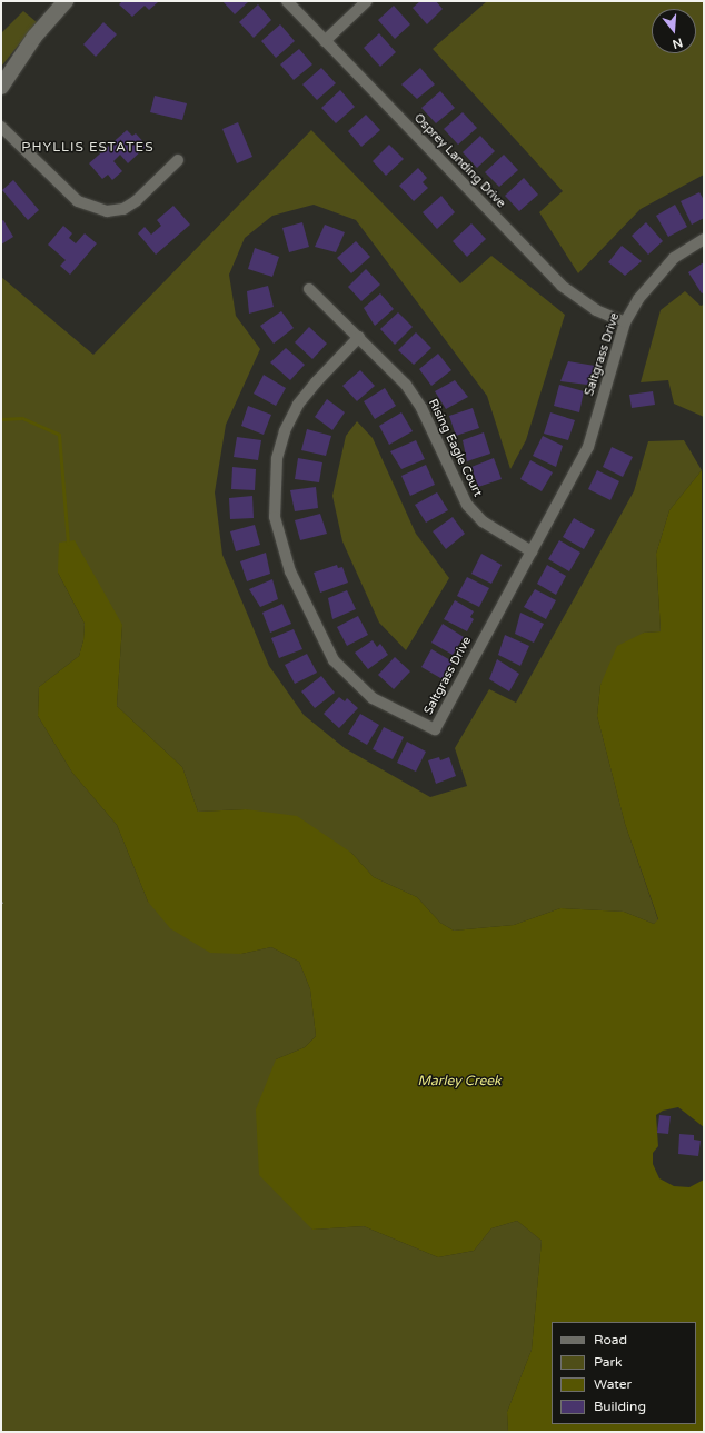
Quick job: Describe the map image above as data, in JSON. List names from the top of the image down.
{
  "streets": {
    "street": ["Osprey Landing Drive", "Saltgrass Drive", "Rising Eagle Court"]
  },
  "crossings": [
    ["Osprey Landing Drive", "Saltgrass Drive"],
    ["Saltgrass Drive", "Rising Eagle Court"]
  ],
  "districts": ["PHYLLIS ESTATES"],
  "water": ["Marley Creek"],
  "legend": [
    "Road",
    "Park",
    "Water",
    "Building"
  ],
  "north": "bottom"
}
